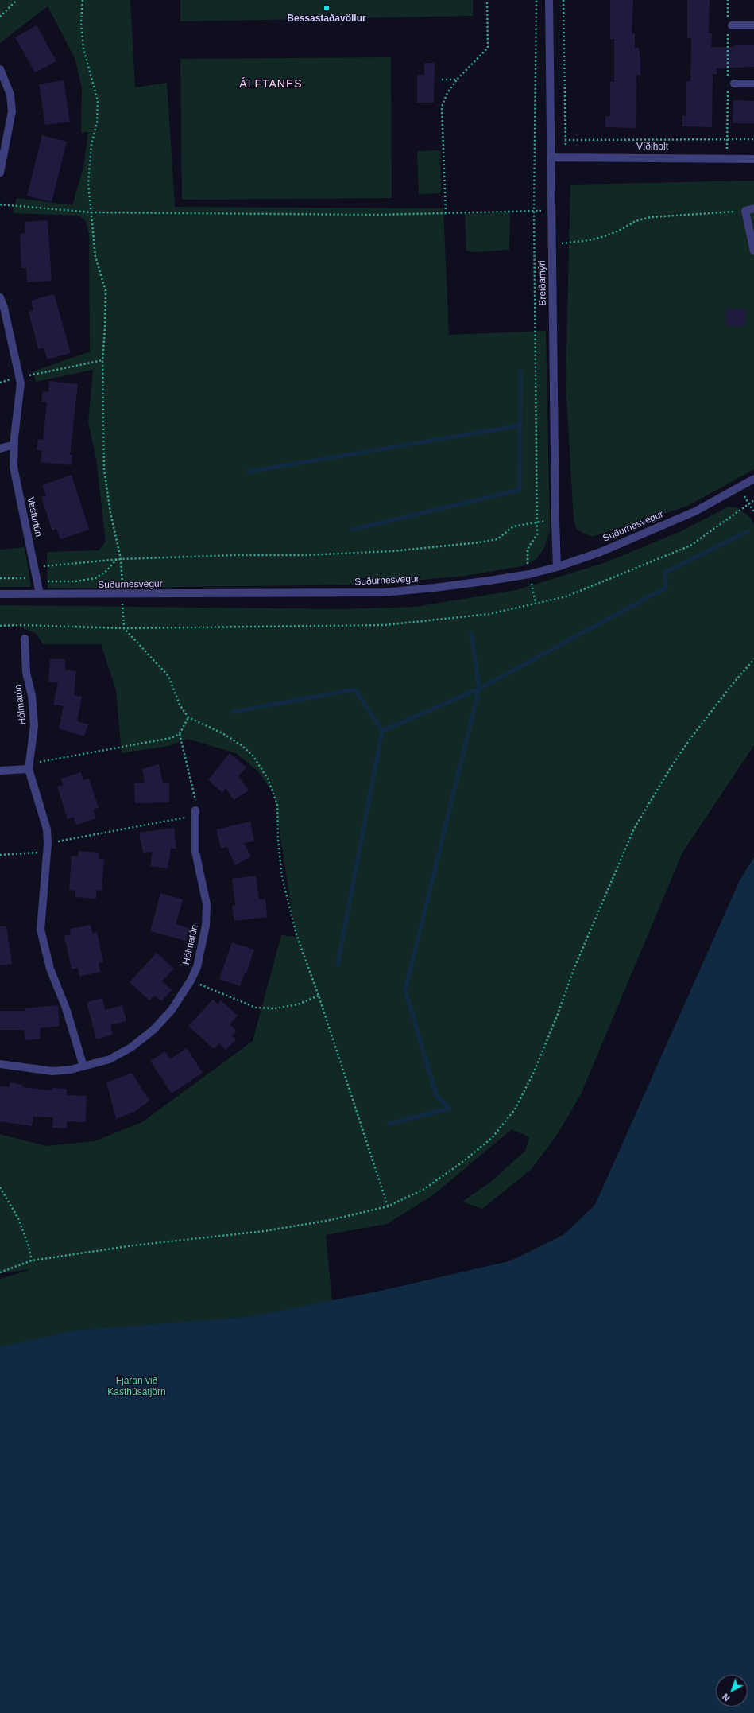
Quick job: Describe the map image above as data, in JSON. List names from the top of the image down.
{
  "streets": {
    "street": [
      "Víðiholt",
      "Breiðamýri",
      "Vesturtún",
      "Suðurnesvegur",
      "Hólmatún"
    ]
  },
  "crossings": [
    ["Víðiholt", "Breiðamýri"],
    ["Breiðamýri", "Suðurnesvegur"],
    ["Vesturtún", "Suðurnesvegur"]
  ],
  "districts": ["ÁLFTANES"],
  "parks": ["Fjaran við Kasthúsatjörn"],
  "places": ["Bessastaðavöllur"],
  "north": "bottom left"
}
